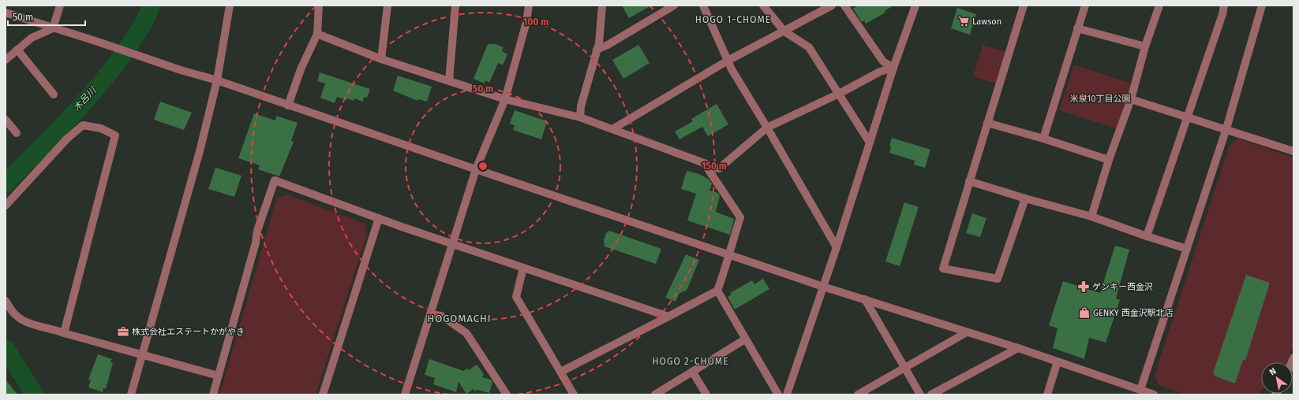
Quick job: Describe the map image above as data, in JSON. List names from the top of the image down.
{
  "districts": ["HOGO 1-CHOME", "HOGOMACHI", "HOGO 2-CHOME"],
  "water": ["木呂川"],
  "parks": ["米泉10丁目公園"],
  "places": {
    "supermarket": ["Lawson"],
    "pharmacy": ["ゲンキー西金沢"],
    "shop": ["GENKY 西金沢駅北店"],
    "office": ["株式会社エステートかがやき"]
  },
  "scale_bar": "50 m",
  "north": "top left",
  "rings": ["100 m", "50 m", "150 m"]
}
